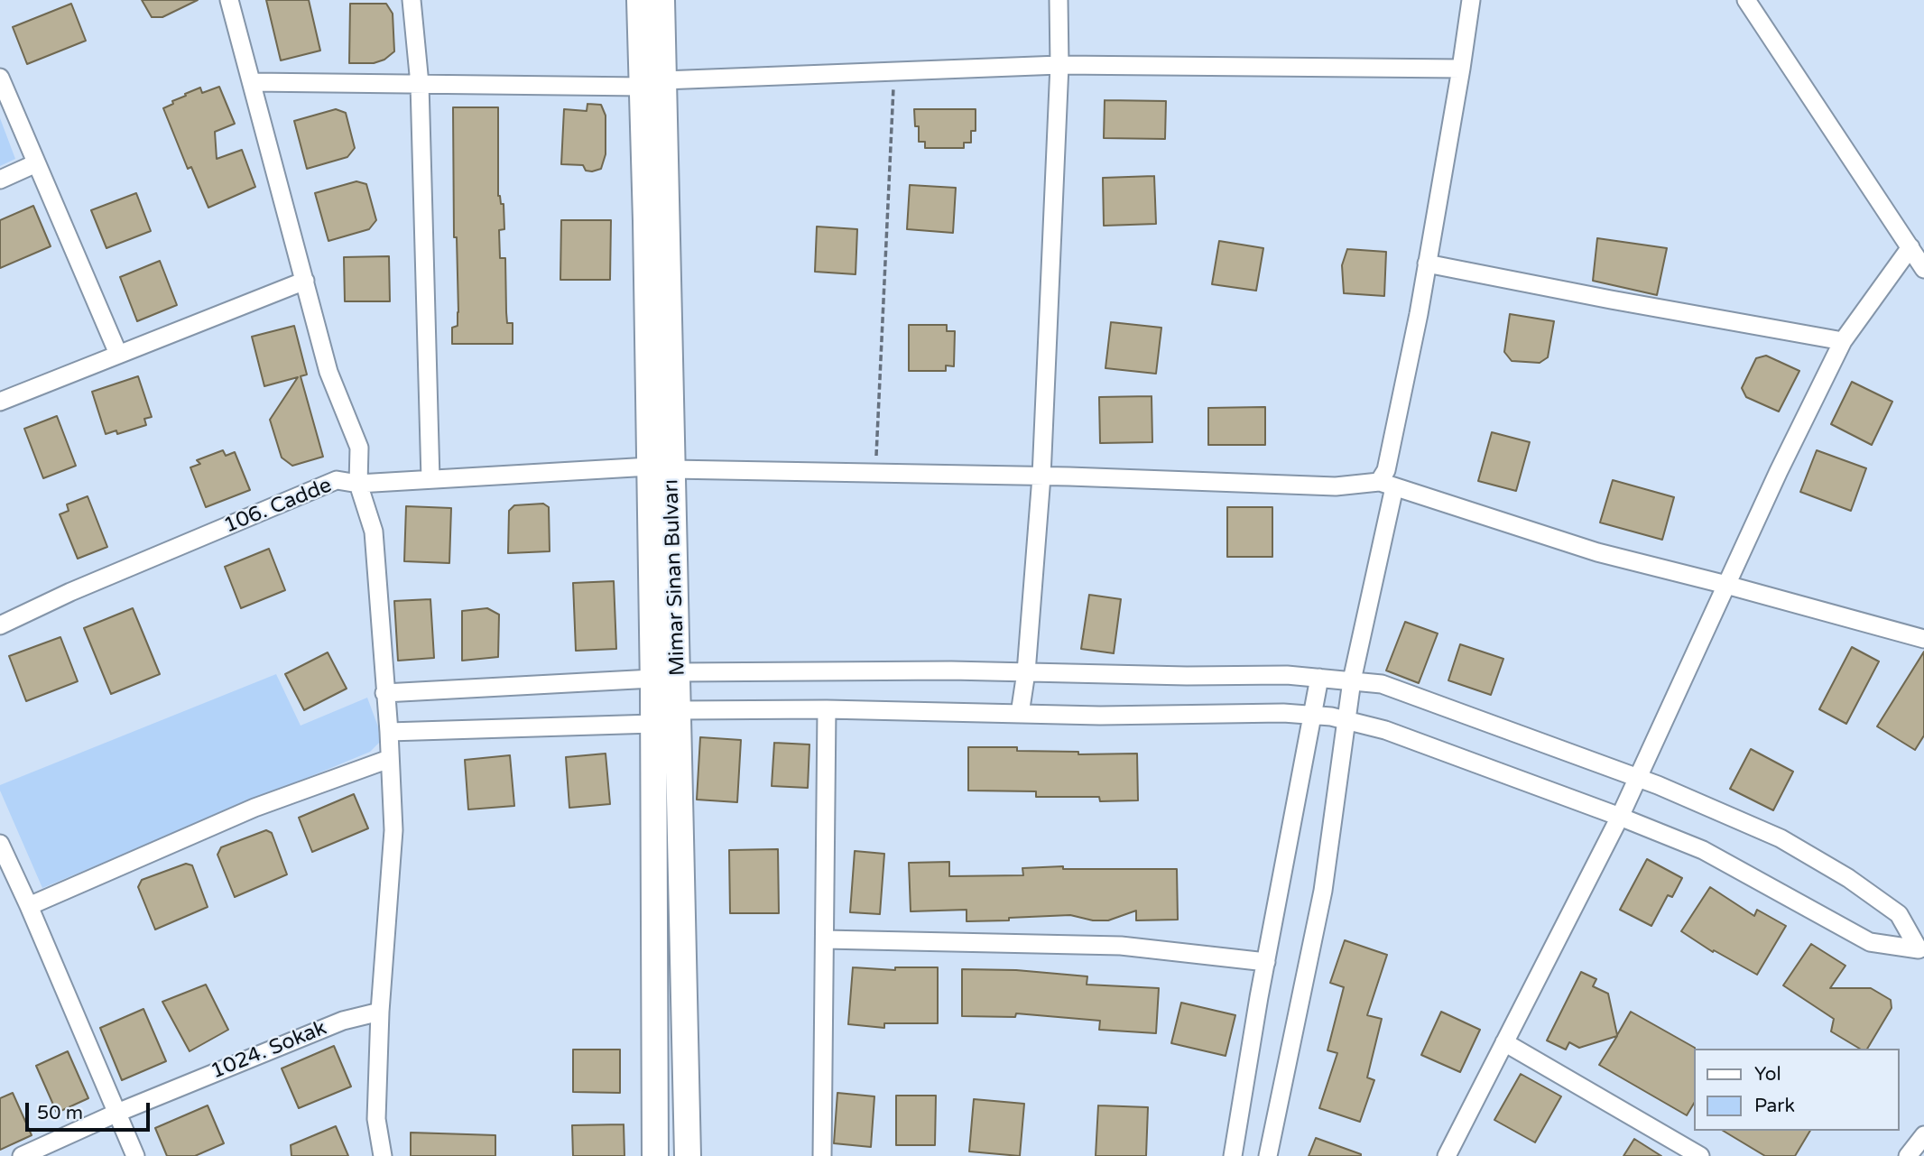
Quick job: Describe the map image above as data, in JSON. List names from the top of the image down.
{
  "streets": {
    "main road": ["Mimar Sinan Bulvarı"],
    "street": ["106. Cadde", "1024. Sokak"]
  },
  "crossings": [
    ["106. Cadde", "Mimar Sinan Bulvarı"]
  ],
  "legend": ["Yol", "Park"],
  "scale_bar": "50 m"
}
